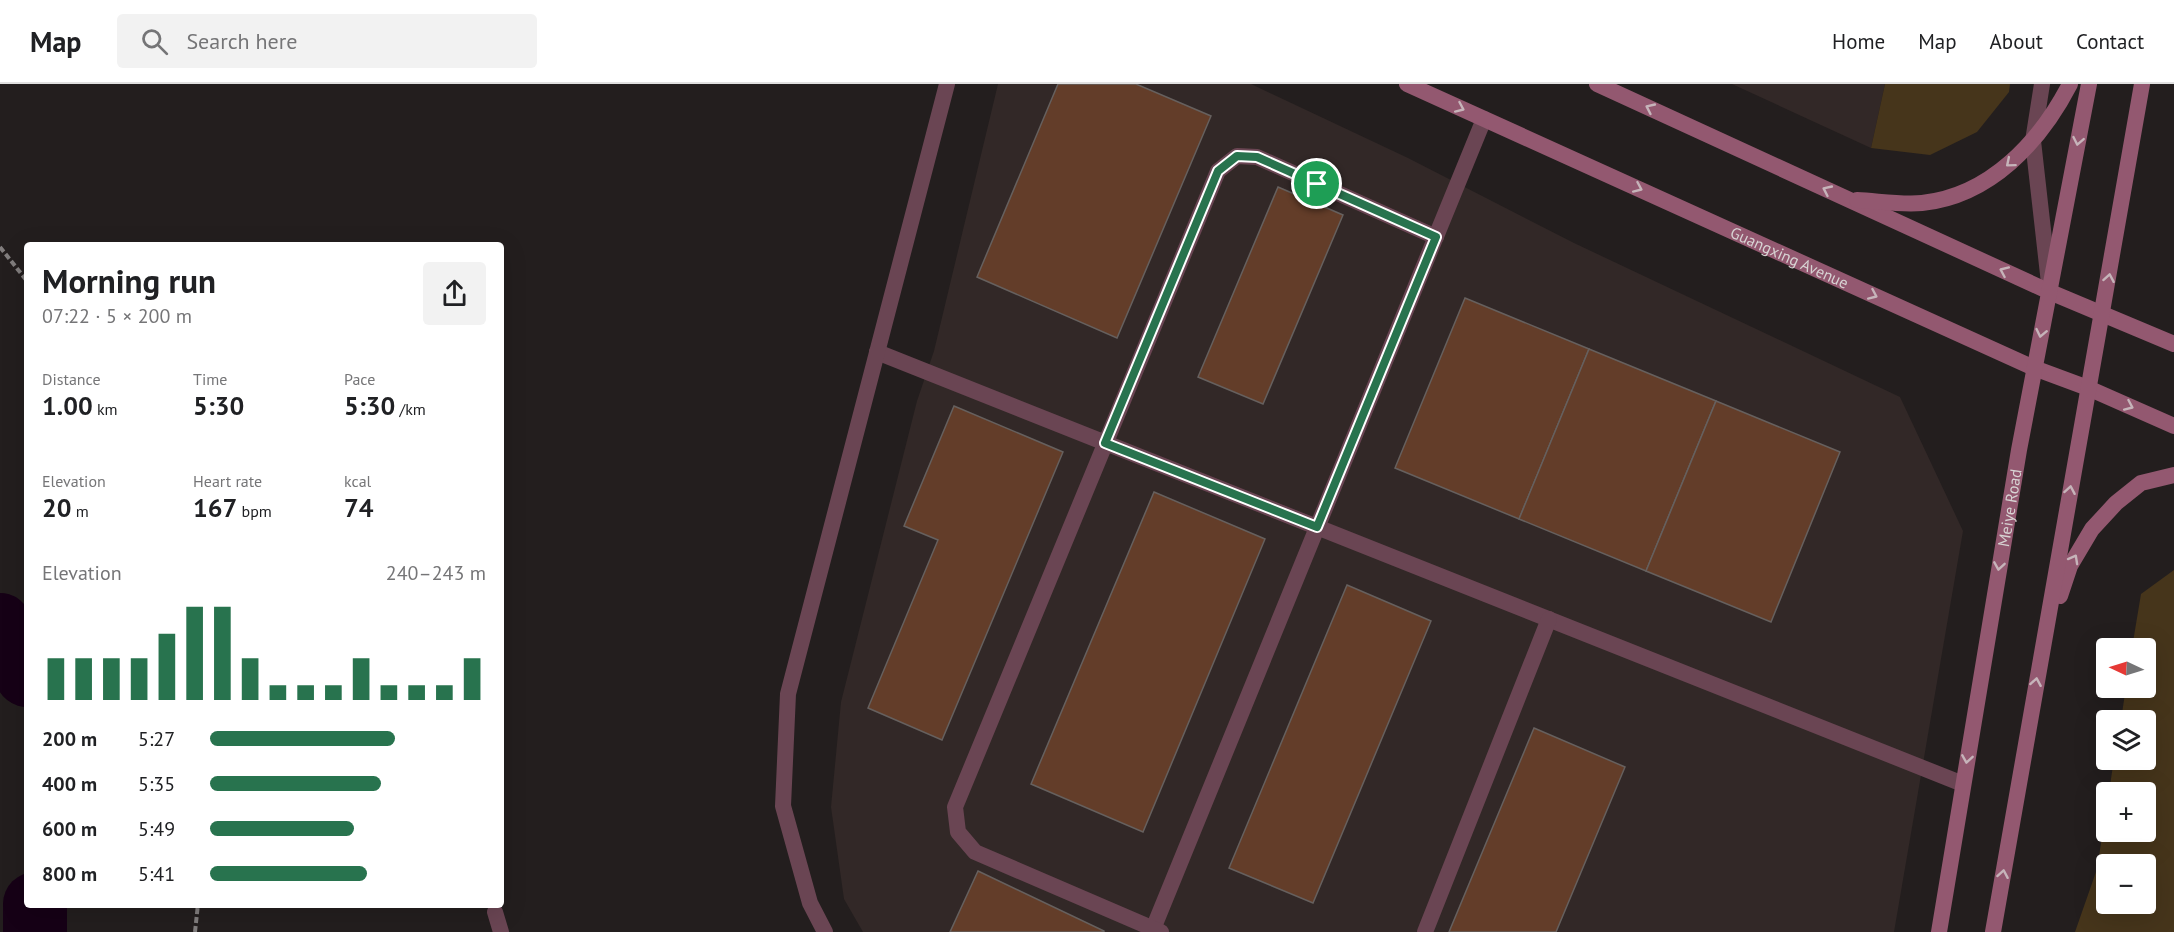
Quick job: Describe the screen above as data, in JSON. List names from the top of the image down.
{
  "streets": {
    "main road": ["Guangxing Avenue", "Meiye Road"]
  },
  "crossings": [
    ["Guangxing Avenue", "Meiye Road"]
  ],
  "north": "left",
  "page": {
    "header": "Map",
    "search": "Search here",
    "nav": [
      "Home",
      "Map",
      "About",
      "Contact"
    ],
    "heading": ["Morning run", "07:22 · 5 × 200 m"],
    "stats": [
      ["Distance", "1.00 km"],
      ["Time", "5:30"],
      ["Pace", "5:30 /km"],
      ["Elevation", "20 m"],
      ["Heart rate", "167 bpm"],
      ["kcal", "74"]
    ],
    "chart": ["Elevation", "240–243 m"],
    "map_buttons": ["+", "−"],
    "list": [
      {
        "name": "200 m",
        "note": "5:27"
      },
      {
        "name": "400 m",
        "note": "5:35"
      },
      {
        "name": "600 m",
        "note": "5:49"
      },
      {
        "name": "800 m",
        "note": "5:41"
      }
    ]
  }
}
